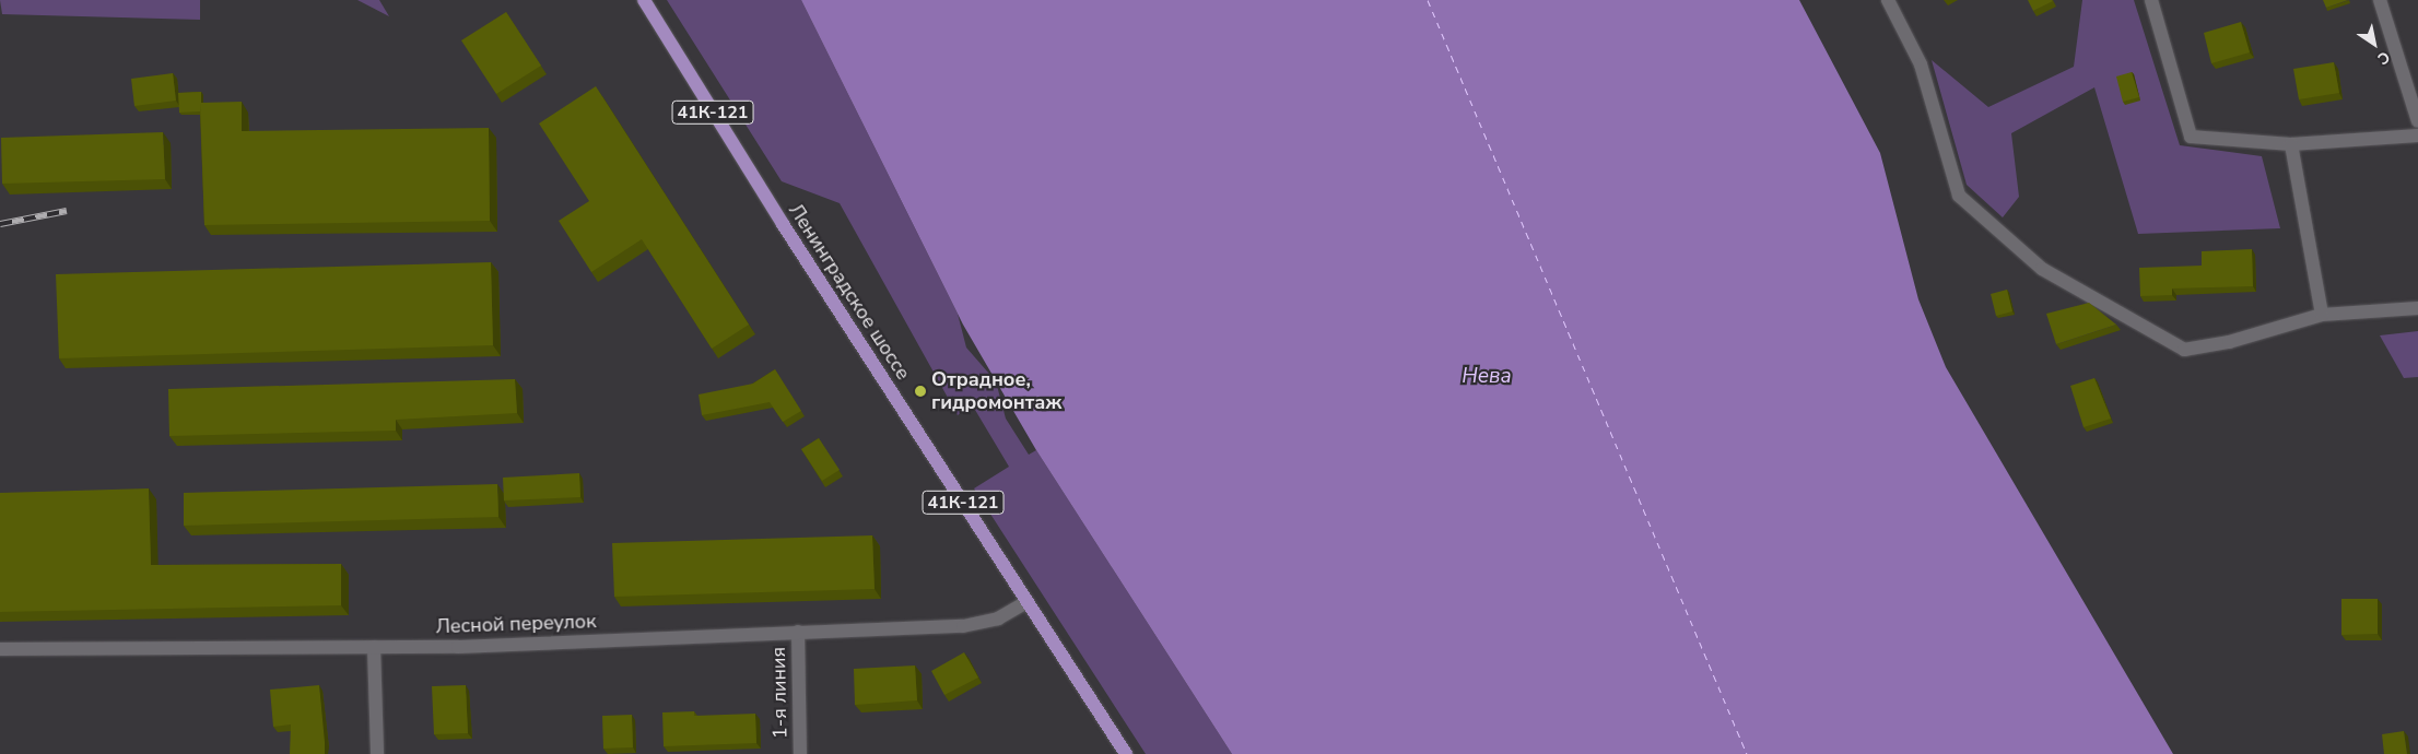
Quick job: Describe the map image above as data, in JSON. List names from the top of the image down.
{
  "streets": {
    "main road": ["41К-121", "Ленинградское шоссе"],
    "street": ["Лесной переулок", "1-я линия"]
  },
  "crossings": [
    ["41К-121", "Ленинградское шоссе"],
    ["41К-121", "Лесной переулок"],
    ["Ленинградское шоссе", "Лесной переулок"],
    ["Лесной переулок", "1-я линия"]
  ],
  "water": ["Нева"],
  "places": ["Отрадное, гидромонтаж"],
  "north": "bottom right"
}
